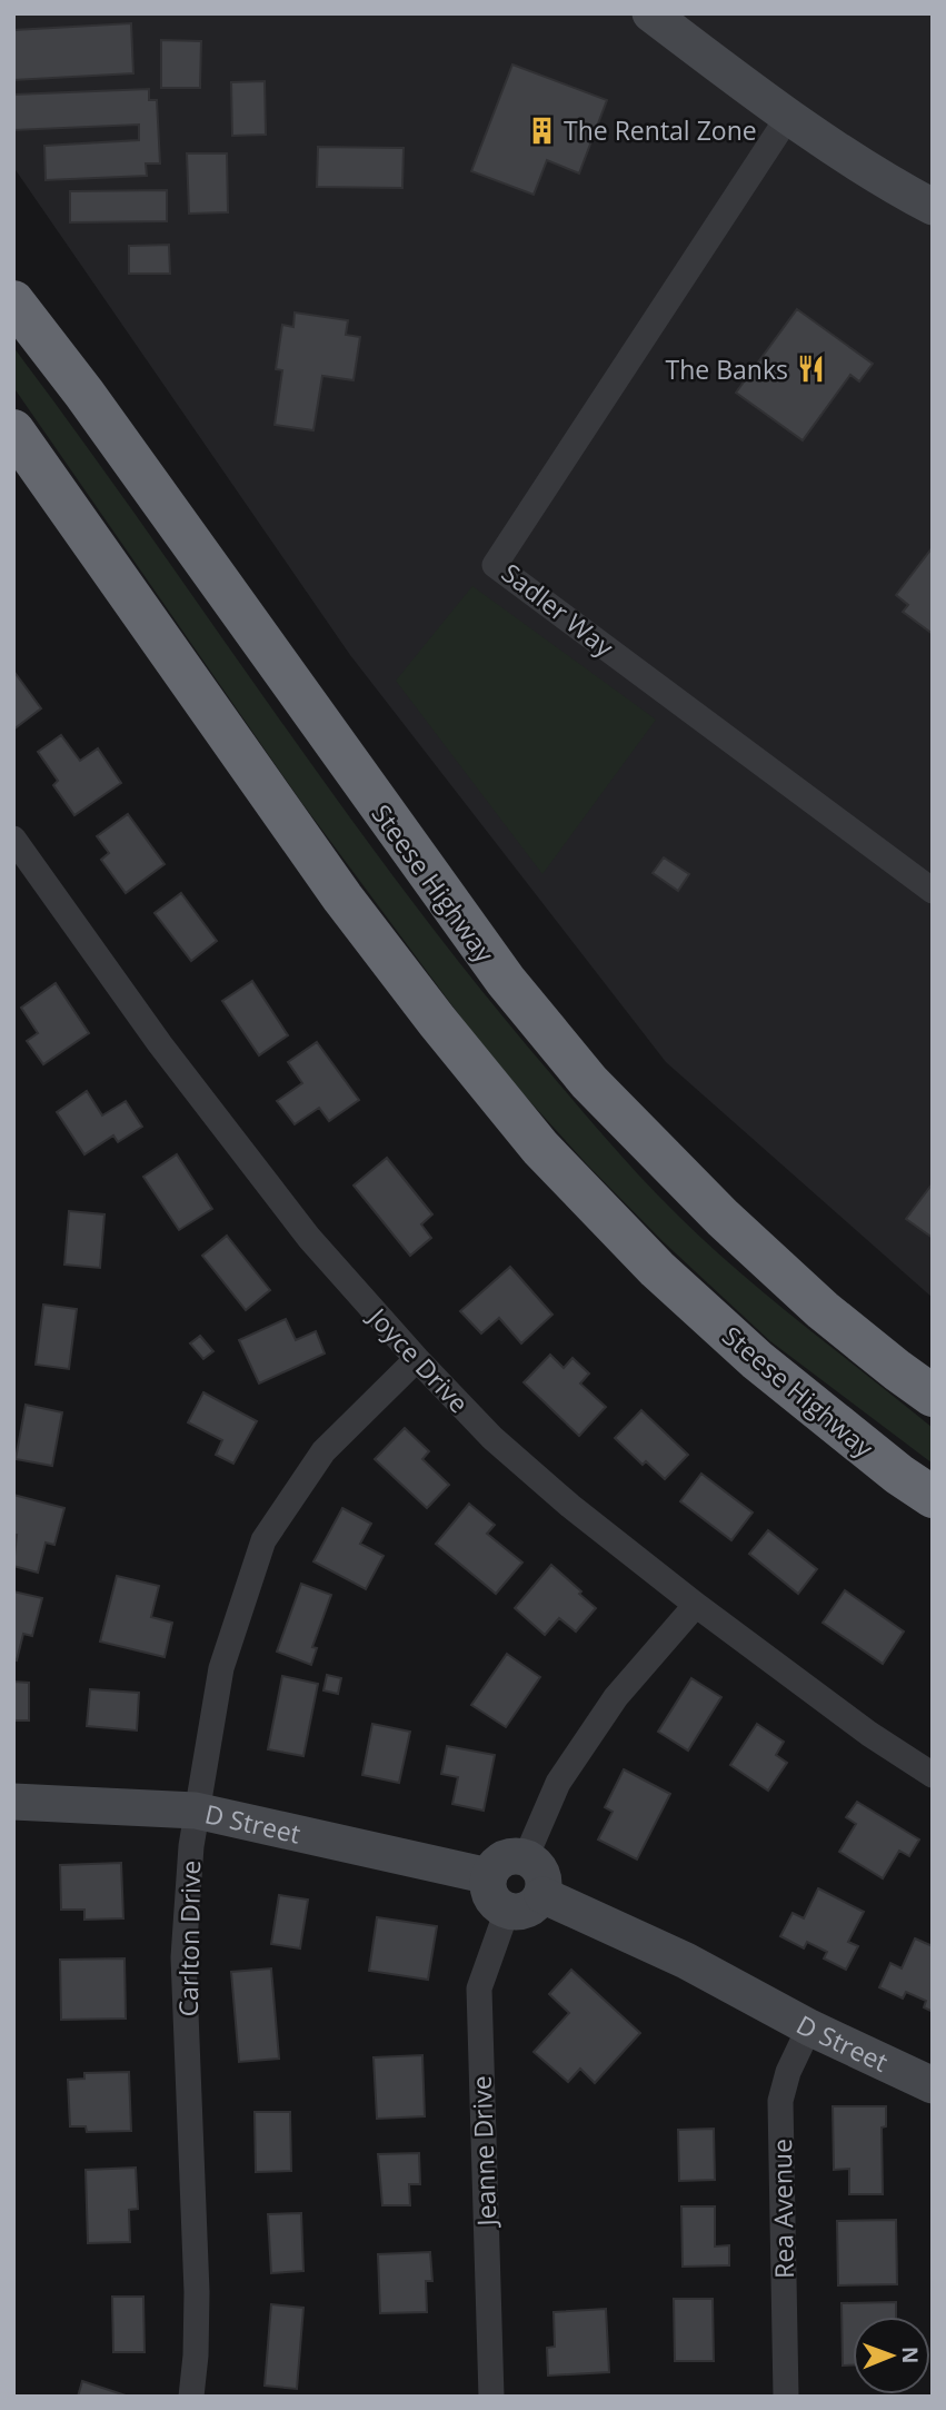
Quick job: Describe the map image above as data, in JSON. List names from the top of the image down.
{
  "streets": {
    "highway": ["Steese Highway"],
    "street": [
      "Sadler Way",
      "Joyce Drive",
      "D Street",
      "Carlton Drive",
      "Jeanne Drive",
      "Rea Avenue"
    ]
  },
  "crossings": [
    ["Joyce Drive", "Carlton Drive"],
    ["D Street", "Carlton Drive"],
    ["D Street", "Jeanne Drive"],
    ["D Street", "Rea Avenue"]
  ],
  "places": {
    "building": ["The Rental Zone"],
    "restaurant": ["The Banks"]
  },
  "north": "right"
}
